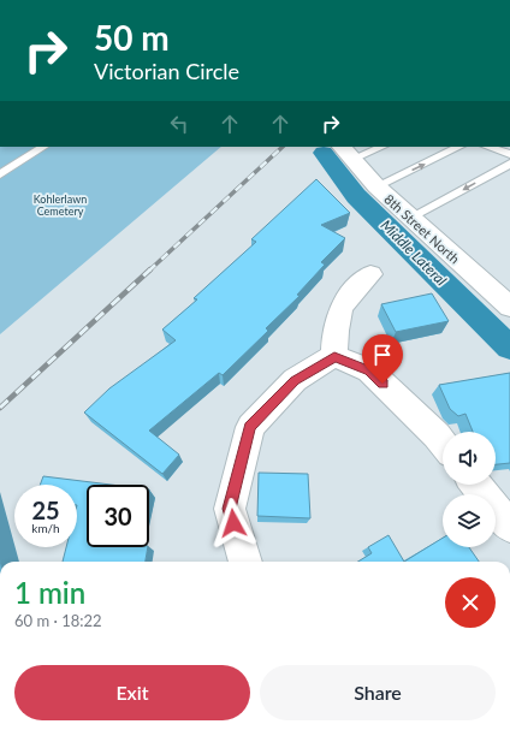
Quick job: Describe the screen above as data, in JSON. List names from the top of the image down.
{
  "streets": {
    "street": ["8th Street North"]
  },
  "water": ["Middle Lateral"],
  "parks": ["Kohlerlawn Cemetery"],
  "page": {
    "turn": ["50 m", "Victorian Circle"],
    "speed": "25 km/h",
    "limit": "30",
    "heading": ["1 min", "60 m · 18:22"],
    "buttons": ["Exit", "Share"]
  }
}
